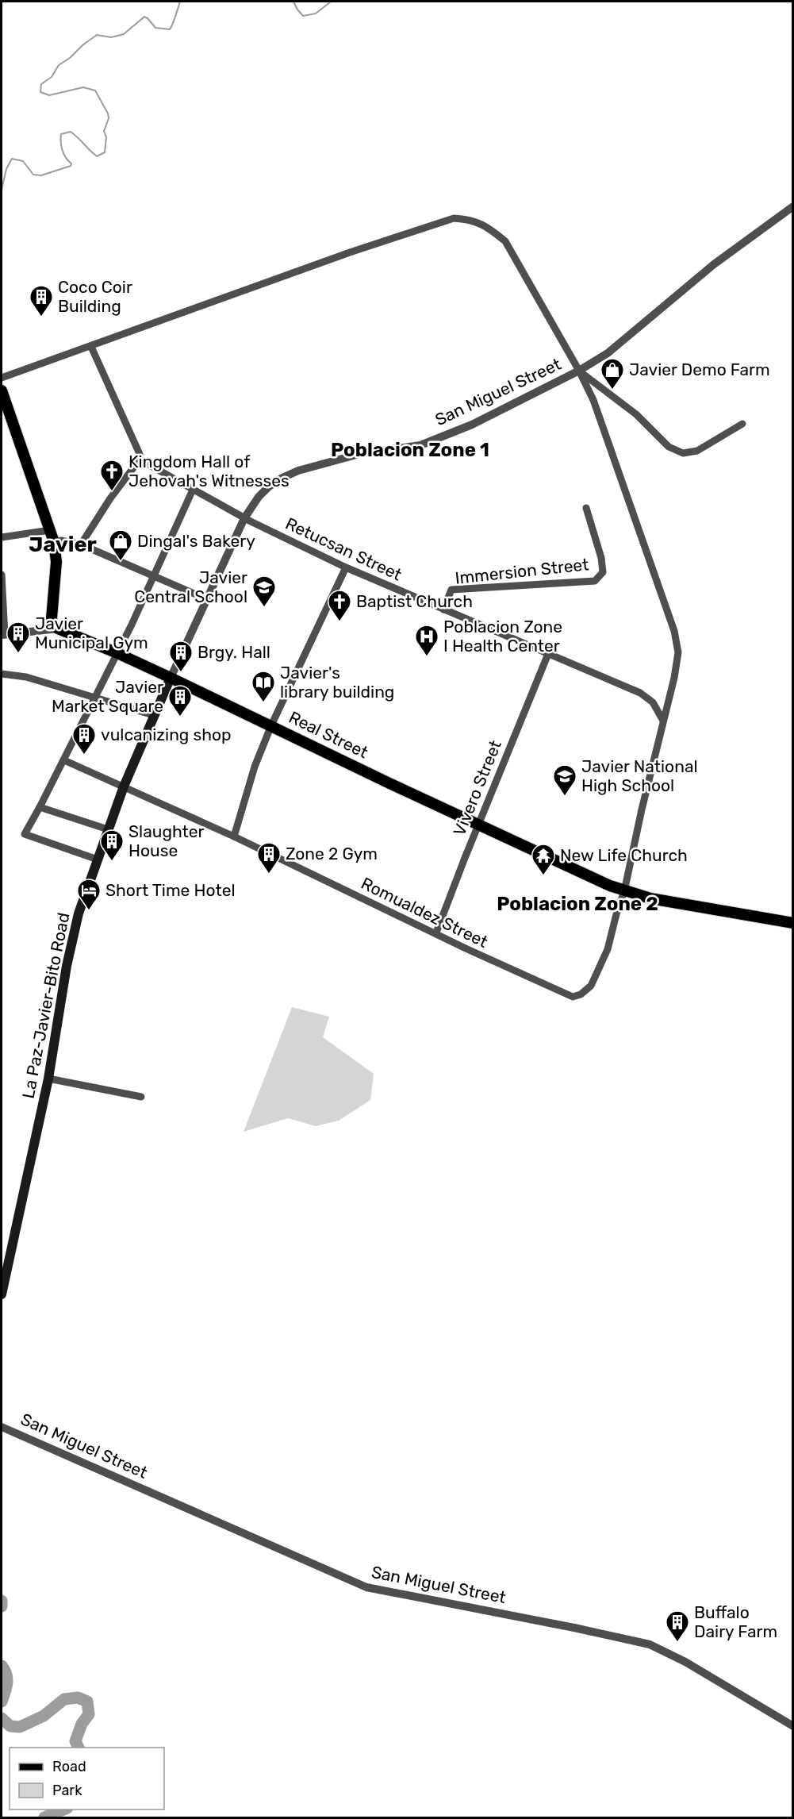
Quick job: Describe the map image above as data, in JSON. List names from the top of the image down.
{
  "streets": {
    "main road": ["Real Street", "La Paz-Javier-Bito Road"],
    "street": [
      "San Miguel Street",
      "Retucsan Street",
      "Immersion Street",
      "Vivero Street",
      "Romualdez Street"
    ]
  },
  "crossings": [
    ["San Miguel Street", "Retucsan Street"],
    ["San Miguel Street", "Real Street"],
    ["San Miguel Street", "La Paz-Javier-Bito Road"],
    ["Retucsan Street", "Immersion Street"],
    ["Retucsan Street", "Vivero Street"],
    ["Real Street", "Vivero Street"],
    ["Real Street", "Romualdez Street"],
    ["Real Street", "La Paz-Javier-Bito Road"],
    ["Vivero Street", "Romualdez Street"],
    ["Romualdez Street", "La Paz-Javier-Bito Road"]
  ],
  "districts": ["Poblacion Zone 1", "Javier", "Poblacion Zone 2"],
  "places": {
    "building": [
      "Coco Coir Building",
      "Javier Municipal Gym",
      "Brgy. Hall",
      "Javier Market Square",
      "vulcanizing shop",
      "Slaughter House",
      "Zone 2 Gym",
      "Buffalo Dairy Farm"
    ],
    "shop": ["Javier Demo Farm", "Dingal's Bakery"],
    "church": ["Kingdom Hall of Jehovah's Witnesses", "Baptist Church"],
    "school or university": ["Javier Central School", "Javier National High School"],
    "hospital": ["Poblacion Zone I Health Center"],
    "library": ["Javier's library building"],
    "temple": ["New Life Church"],
    "hotel": ["Short Time Hotel"]
  },
  "legend": ["Road", "Park"]
}
